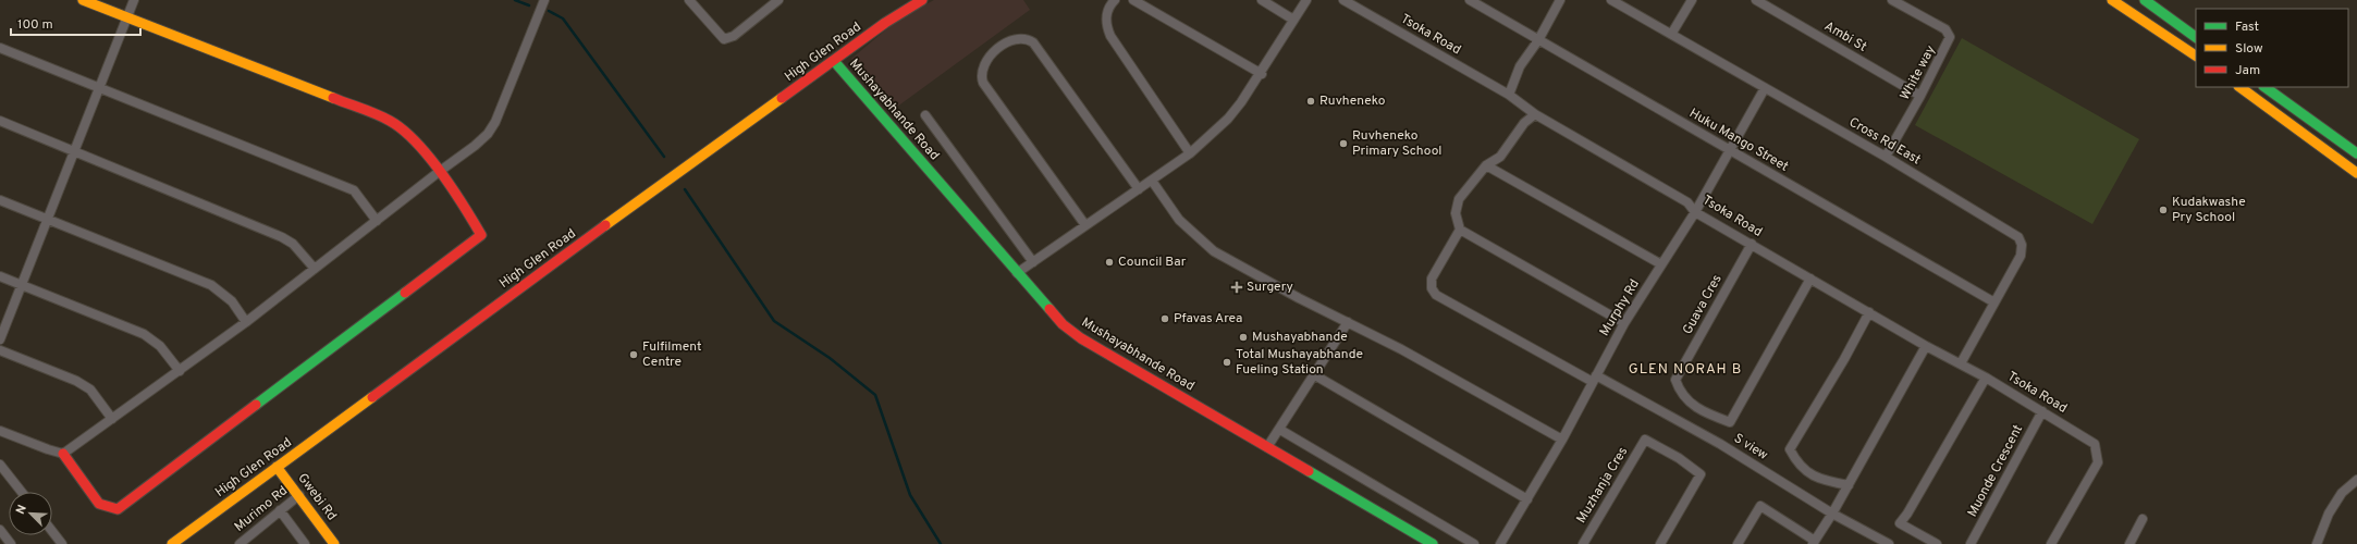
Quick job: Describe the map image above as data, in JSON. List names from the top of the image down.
{
  "streets": {
    "street": [
      "Tsoka Road",
      "Ambi St",
      "High Glen Road",
      "White way",
      "Mushayabhande Road",
      "Huku Mango Street",
      "Cross Rd East",
      "Guava Cres",
      "Murphy Rd",
      "S view",
      "Muonde Crescent",
      "Muzhanja Cres",
      "Gwebi Rd",
      "Murimo Rd"
    ]
  },
  "crossings": [
    ["Tsoka Road", "Cross Rd East"],
    ["Tsoka Road", "Guava Cres"],
    ["Tsoka Road", "Murphy Rd"],
    ["Tsoka Road", "Muonde Crescent"],
    ["Ambi St", "White way"],
    ["High Glen Road", "Mushayabhande Road"],
    ["High Glen Road", "Gwebi Rd"],
    ["White way", "Cross Rd East"],
    ["Huku Mango Street", "Cross Rd East"],
    ["Huku Mango Street", "Murphy Rd"],
    ["Cross Rd East", "Murphy Rd"],
    ["Murphy Rd", "S view"],
    ["Gwebi Rd", "Murimo Rd"]
  ],
  "districts": ["GLEN NORAH B"],
  "places": {
    "other": [
      "Ruvheneko",
      "Ruvheneko Primary School",
      "Kudakwashe Pry School",
      "Council Bar",
      "Pfavas Area",
      "Mushayabhande",
      "Fulfilment Centre",
      "Total Mushayabhande Fueling Station"
    ],
    "health": ["Surgery"]
  },
  "legend": ["Fast", "Slow", "Jam"],
  "scale_bar": "100 m",
  "north": "top left"
}
